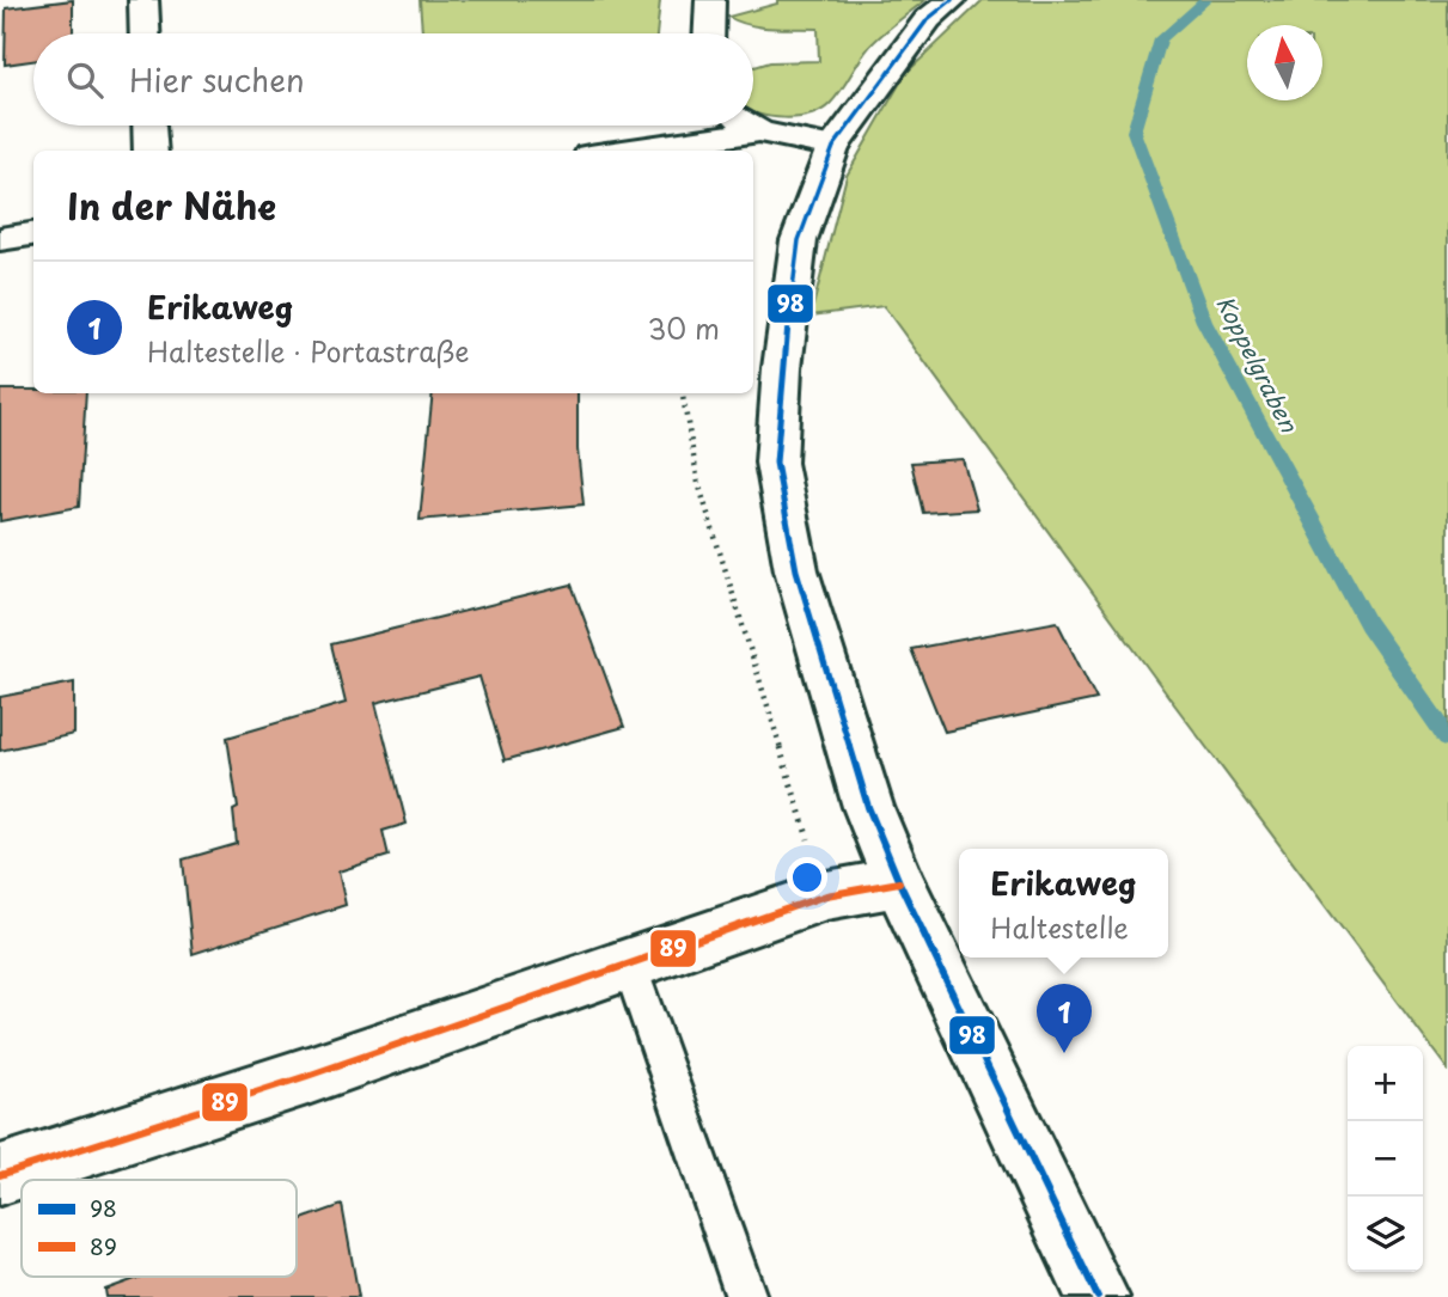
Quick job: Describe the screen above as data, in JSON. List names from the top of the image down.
{
  "water": ["Koppelgraben"],
  "lines": ["transit line 98", "transit line 89"],
  "legend": ["98", "89"],
  "north": "top",
  "page": {
    "search": "Hier suchen",
    "heading": "In der Nähe",
    "list": [
      {
        "mark": "1",
        "name": "Erikaweg",
        "note": "Haltestelle · Portastraße",
        "value": "30 m"
      }
    ],
    "popup": ["Erikaweg", "Haltestelle"],
    "pins": "1",
    "map_buttons": ["+", "−"]
  }
}
